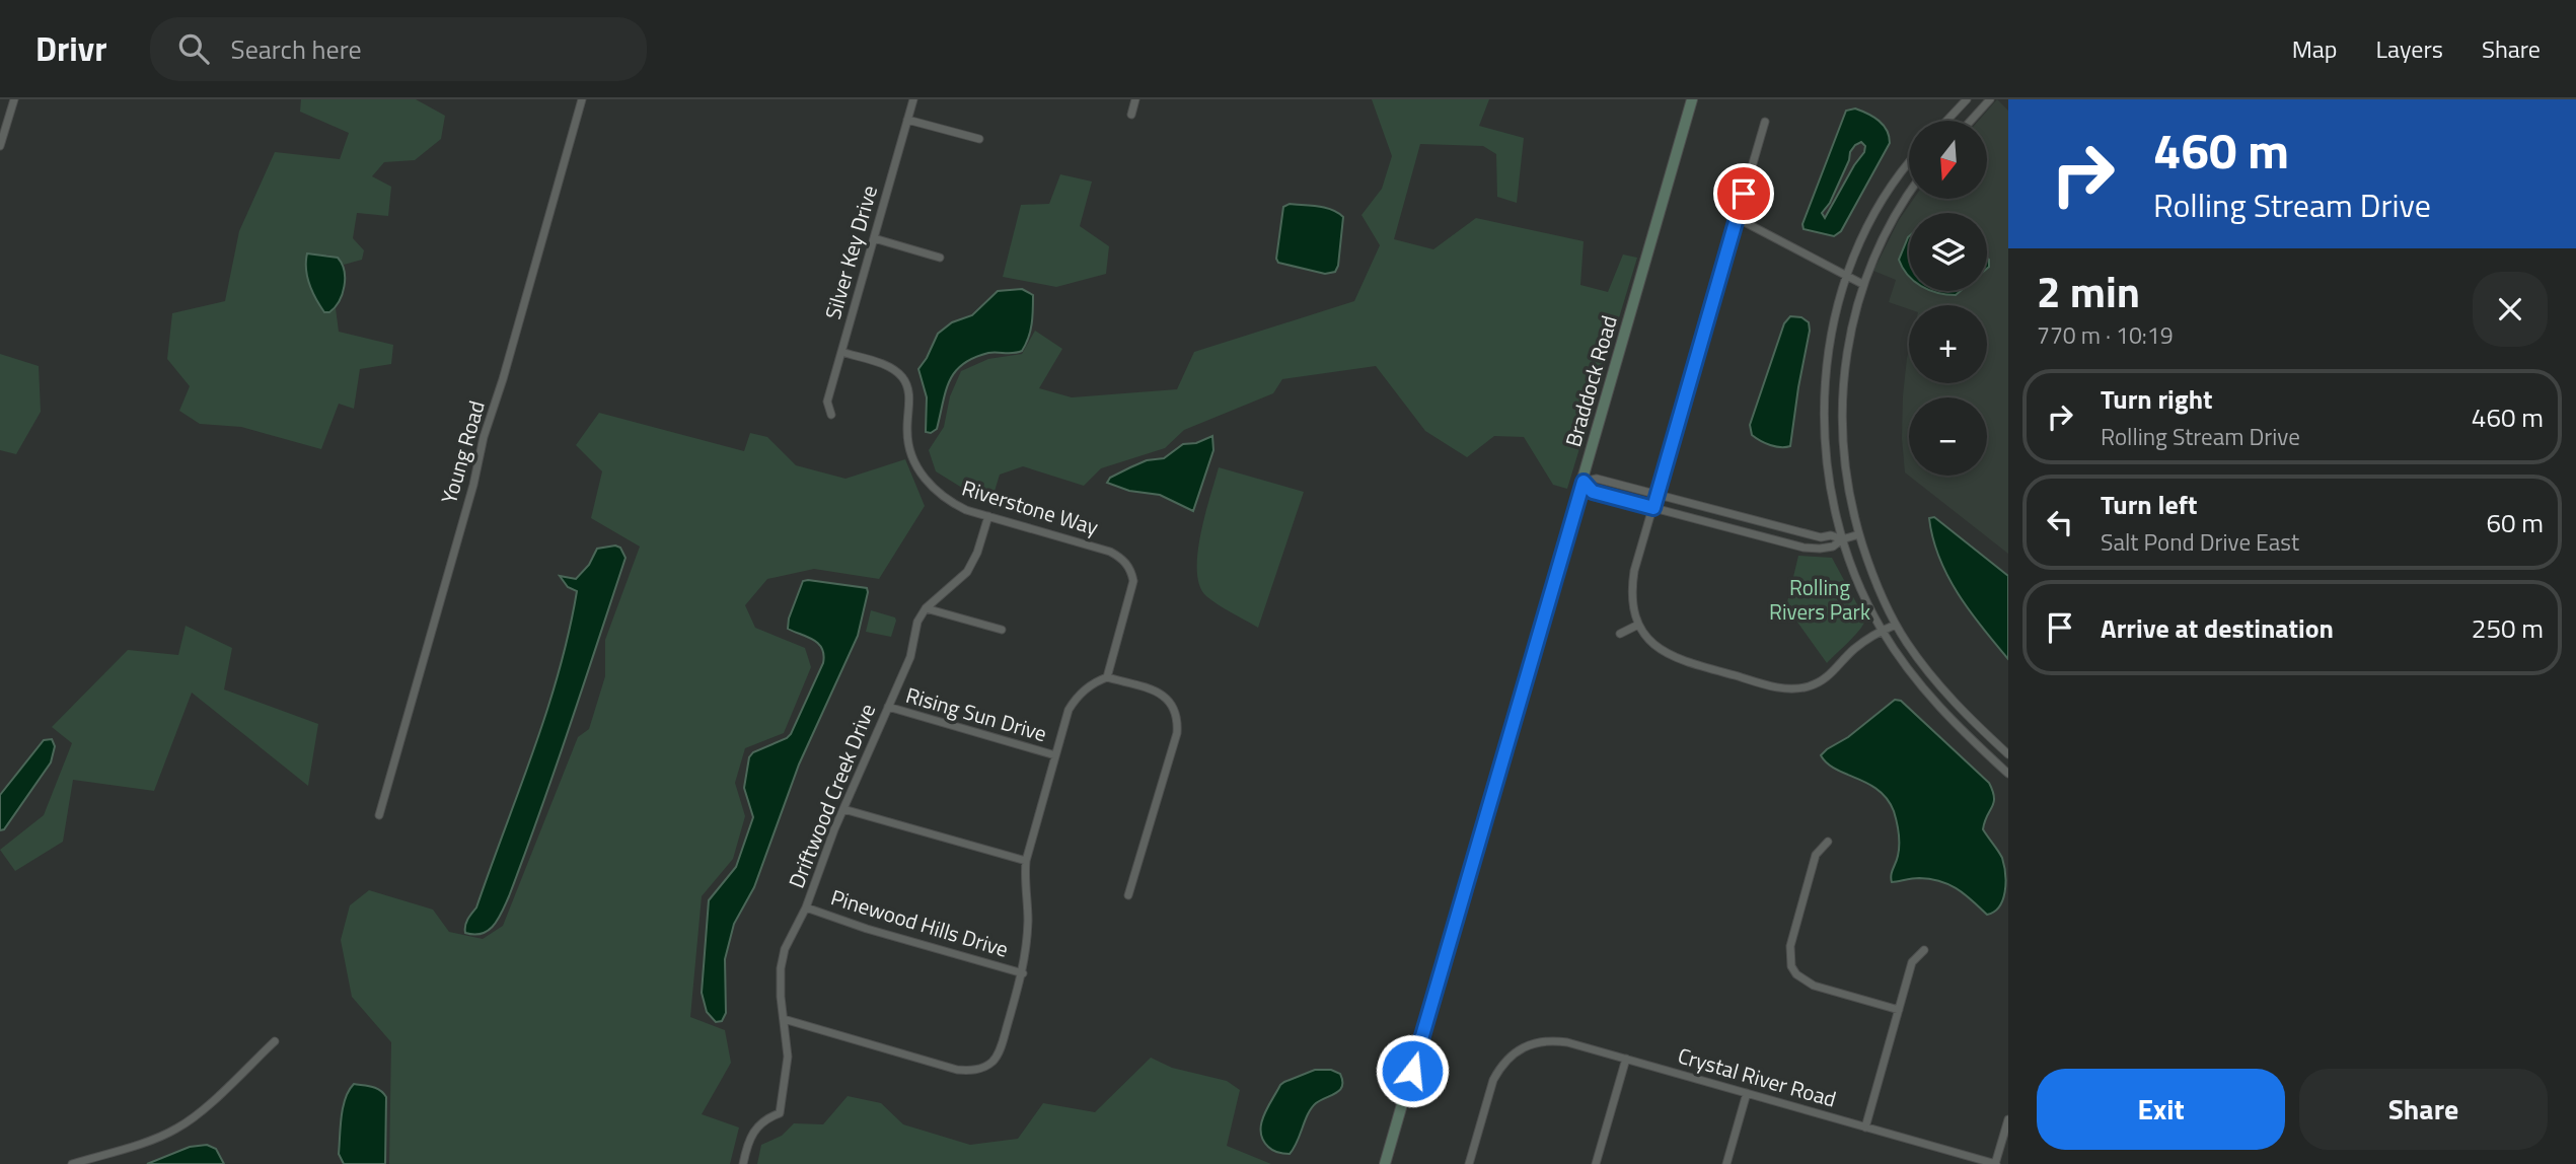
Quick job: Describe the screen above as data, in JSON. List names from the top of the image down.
{
  "streets": {
    "street": [
      "Silver Key Drive",
      "Braddock Road",
      "Young Road",
      "Riverstone Way",
      "Rising Sun Drive",
      "Driftwood Creek Drive",
      "Pinewood Hills Drive",
      "Crystal River Road"
    ]
  },
  "crossings": [
    ["Silver Key Drive", "Riverstone Way"],
    ["Riverstone Way", "Driftwood Creek Drive"],
    ["Rising Sun Drive", "Driftwood Creek Drive"],
    ["Driftwood Creek Drive", "Pinewood Hills Drive"]
  ],
  "parks": ["Rolling Rivers Park"],
  "north": "bottom",
  "page": {
    "header": "Drivr",
    "search": "Search here",
    "nav": ["Map", "Layers", "Share"],
    "turn": ["460 m", "Rolling Stream Drive"],
    "map_buttons": ["+", "−"],
    "heading": ["2 min", "770 m · 10:19"],
    "list": [
      {
        "name": "Turn right",
        "note": "Rolling Stream Drive",
        "value": "460 m"
      },
      {
        "name": "Turn left",
        "note": "Salt Pond Drive East",
        "value": "60 m"
      },
      {
        "name": "Arrive at destination",
        "value": "250 m"
      }
    ],
    "buttons": ["Exit", "Share"]
  }
}
